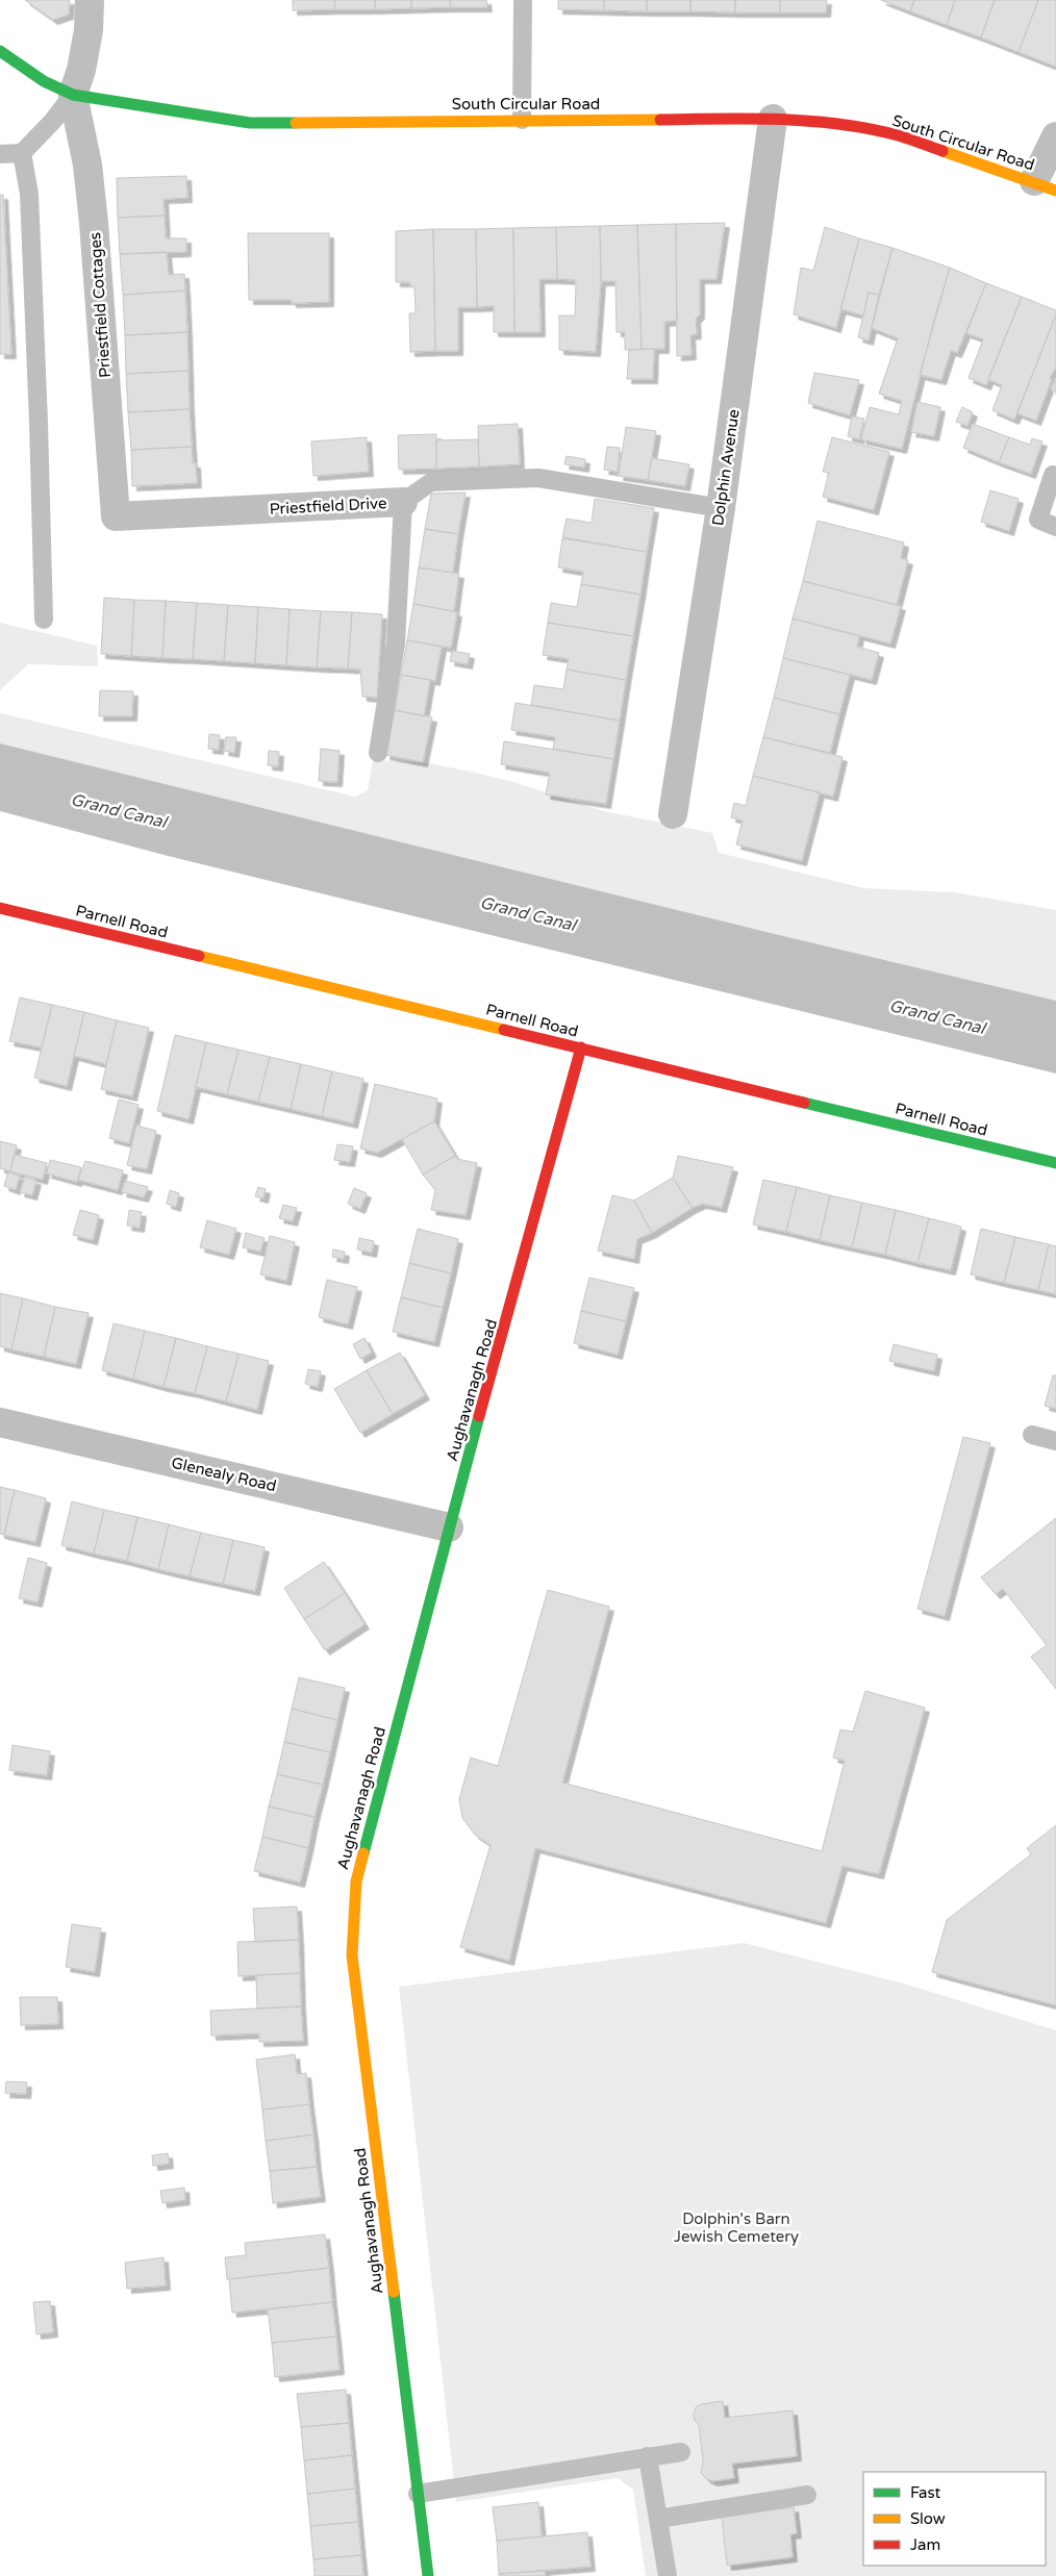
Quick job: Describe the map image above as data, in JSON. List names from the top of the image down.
{
  "streets": {
    "main road": ["South Circular Road", "Parnell Road", "Aughavanagh Road"],
    "street": [
      "Priestfield Cottages",
      "Dolphin Avenue",
      "Priestfield Drive",
      "Glenealy Road"
    ]
  },
  "crossings": [
    ["South Circular Road", "Priestfield Cottages"],
    ["South Circular Road", "Dolphin Avenue"],
    ["Priestfield Cottages", "Priestfield Drive"],
    ["Dolphin Avenue", "Priestfield Drive"],
    ["Parnell Road", "Aughavanagh Road"],
    ["Aughavanagh Road", "Glenealy Road"]
  ],
  "water": ["Grand Canal"],
  "parks": ["Dolphin's Barn Jewish Cemetery"],
  "legend": ["Fast", "Slow", "Jam"]
}
